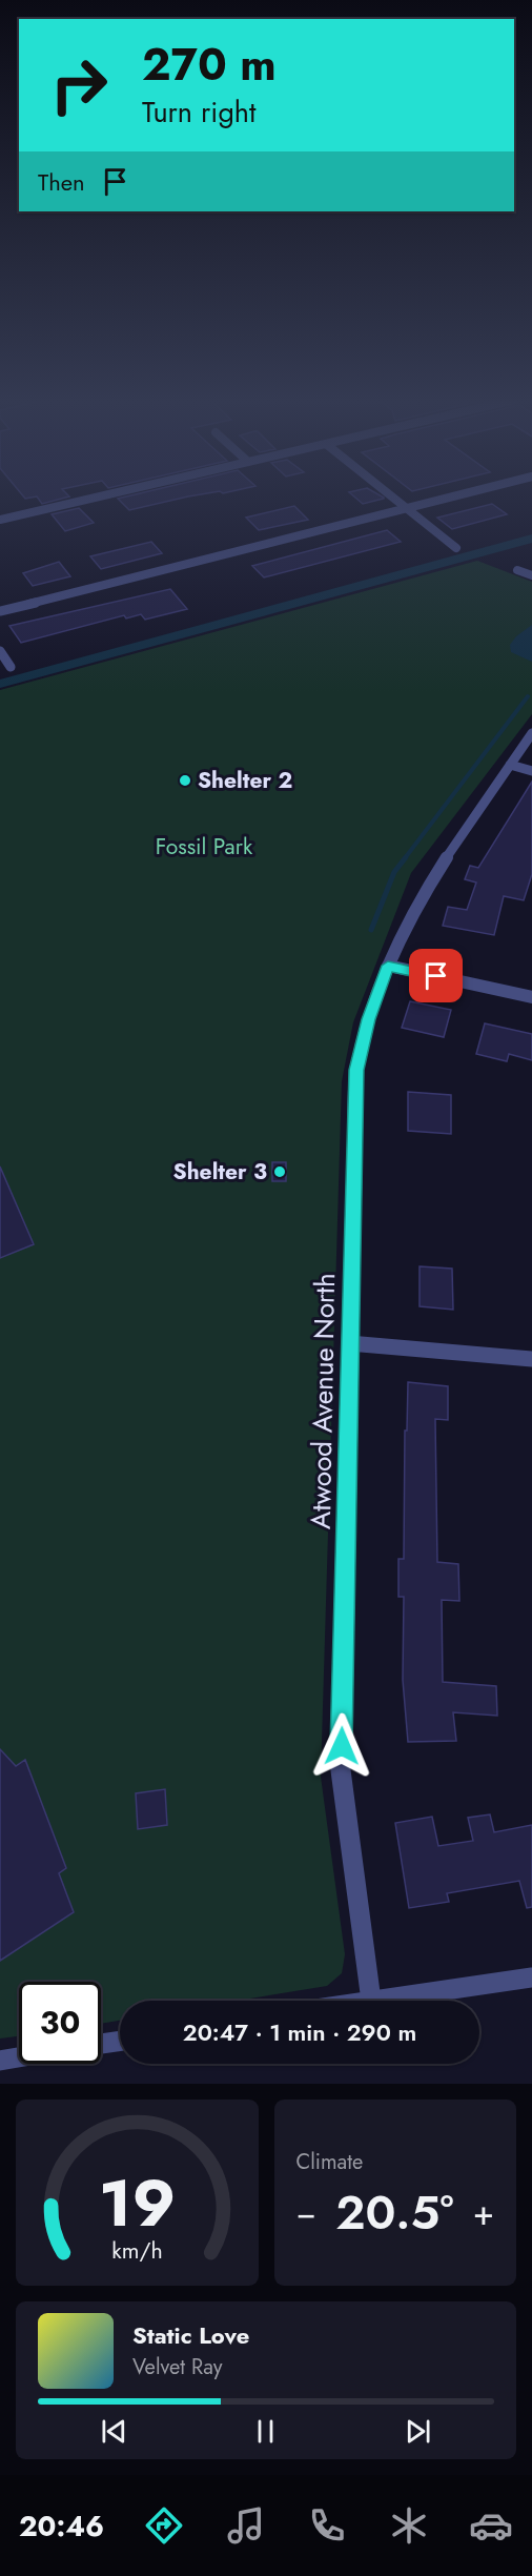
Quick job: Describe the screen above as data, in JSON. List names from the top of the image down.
{
  "streets": {
    "street": ["Atwood Avenue North"]
  },
  "parks": ["Fossil Park"],
  "places": ["Shelter 2", "Shelter 3"],
  "page": {
    "turn": ["270 m", "Turn right"],
    "then": "Then",
    "limit": "30",
    "trip": "20:47 · 1 min · 290 m",
    "tile": "Climate",
    "heat": ["−", "20.5°", "+"],
    "song": ["Static Love", "Velvet Ray"],
    "tabs": "20:46",
    "gauge": ["19", "km/h"]
  }
}
